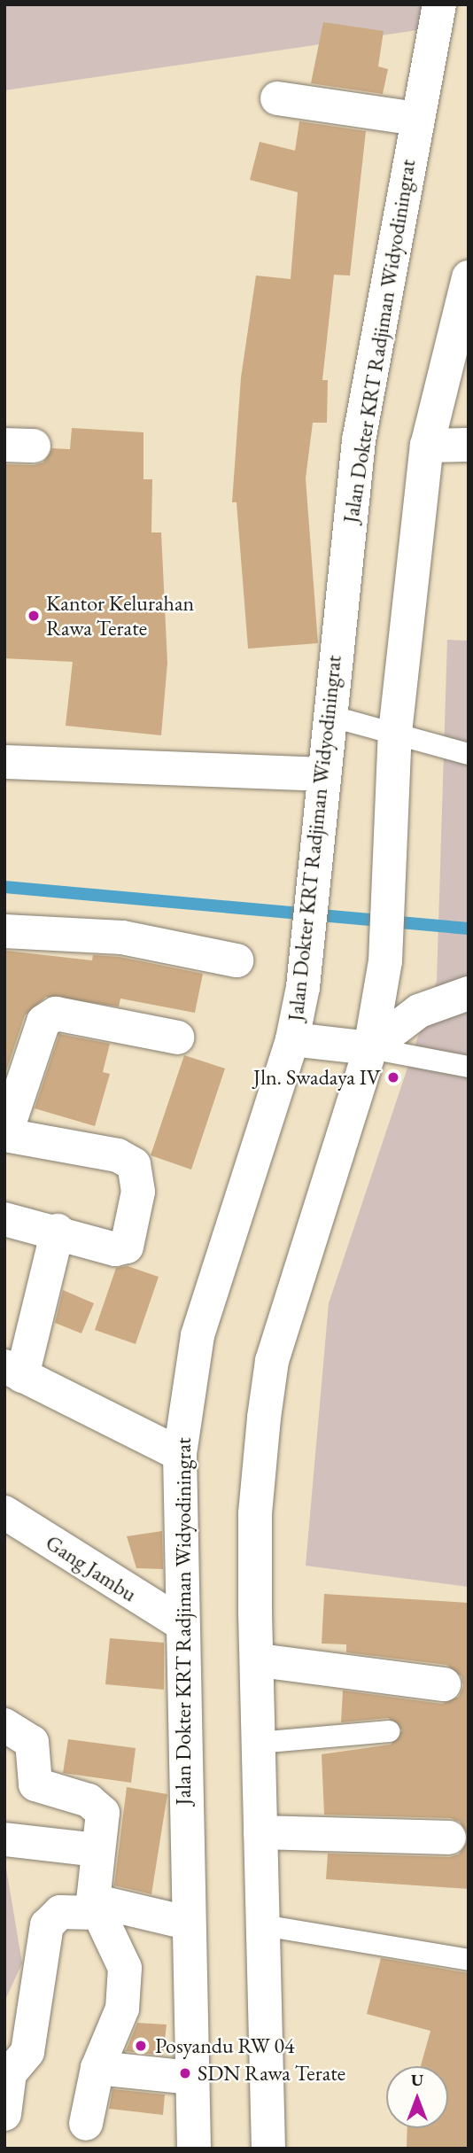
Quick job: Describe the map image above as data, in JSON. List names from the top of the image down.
{
  "streets": {
    "main road": ["Jalan Dokter KRT Radjiman Widyodiningrat", "Gang Jambu"]
  },
  "crossings": [
    ["Jalan Dokter KRT Radjiman Widyodiningrat", "Gang Jambu"]
  ],
  "places": [
    "Kantor Kelurahan Rawa Terate",
    "Jln. Swadaya IV",
    "Posyandu RW 04",
    "SDN Rawa Terate"
  ],
  "north": "top"
}
